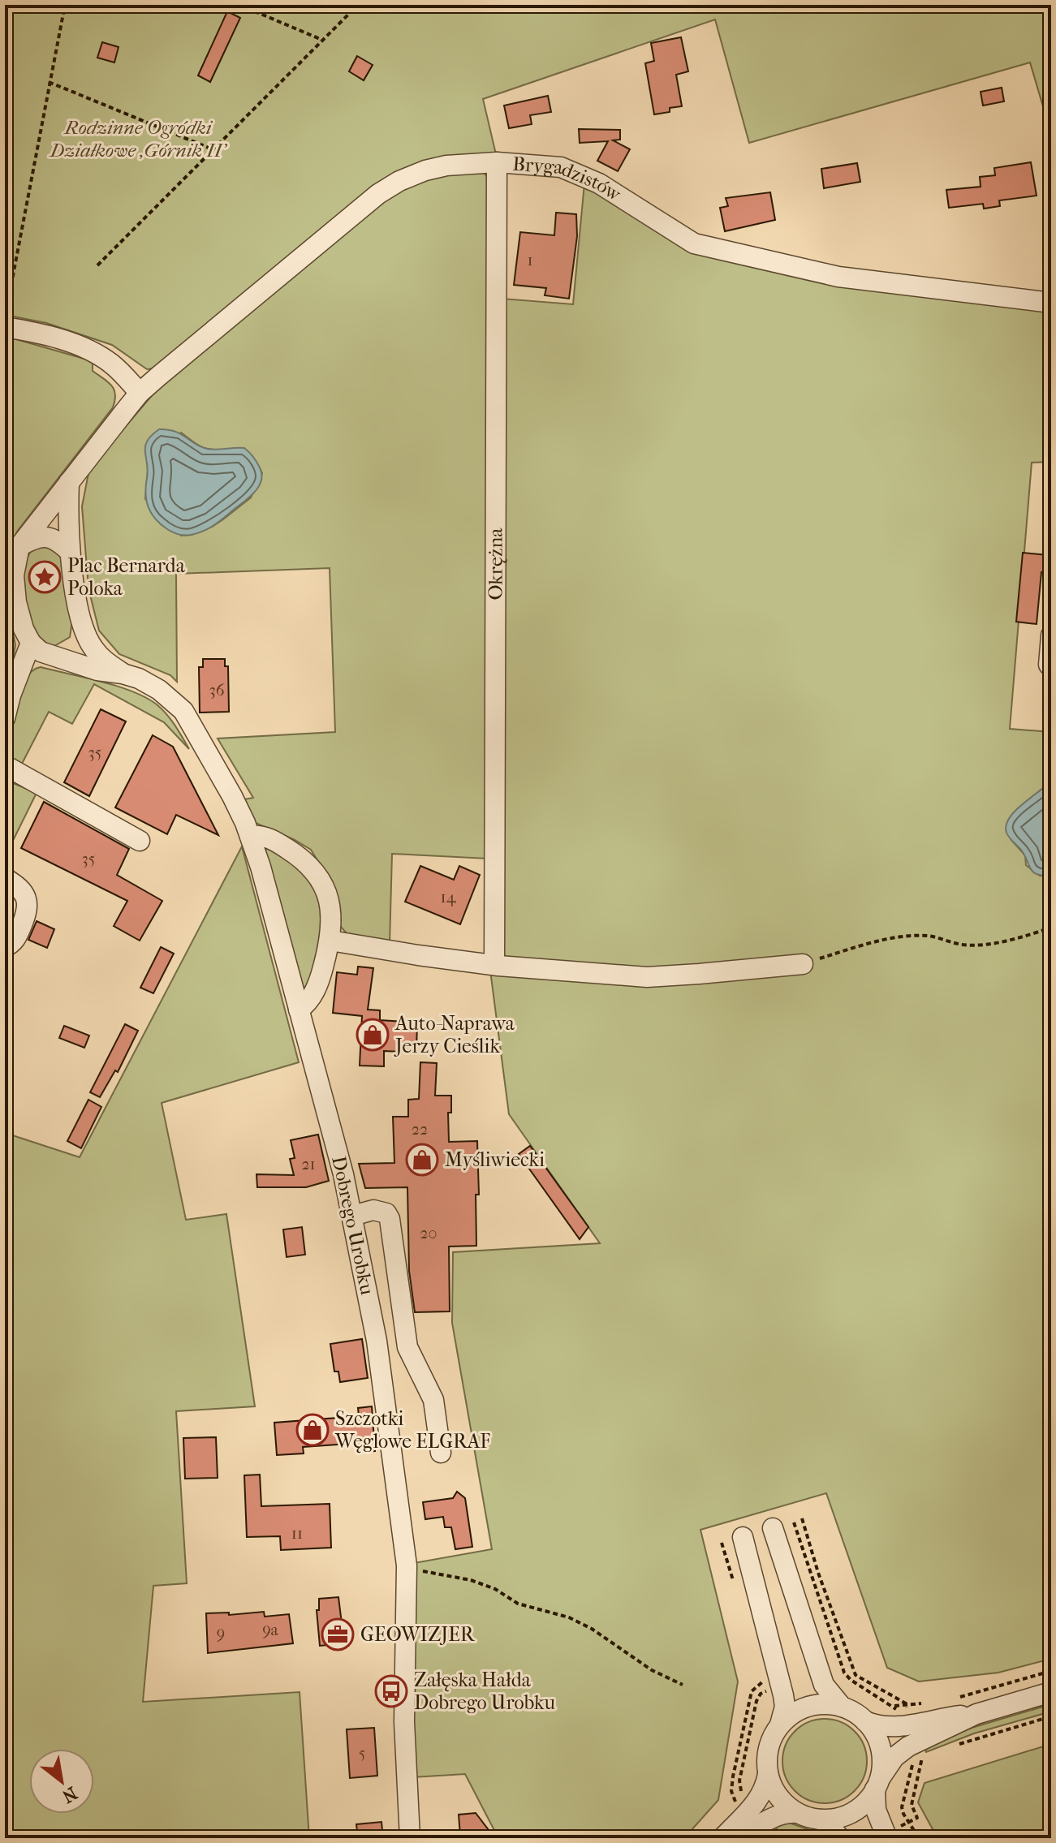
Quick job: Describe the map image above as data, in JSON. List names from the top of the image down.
{
  "streets": {
    "street": ["Brygadzistów", "Okrężna", "Dobrego Urobku"]
  },
  "crossings": [
    ["Brygadzistów", "Okrężna"]
  ],
  "parks": ["Rodzinne Ogródki Działkowe ,Górnik II'"],
  "places": {
    "place": ["Plac Bernarda Poloka"],
    "shop": ["Auto-Naprawa Jerzy Cieślik", "Myśliwiecki", "Szczotki Węglowe ELGRAF"],
    "office": ["GEOWIZJER"],
    "bus stop": ["Załęska Hałda Dobrego Urobku"]
  },
  "house_numbers": [
    "1",
    "36",
    "35",
    "35",
    "14",
    "22",
    "21",
    "20",
    "11",
    "9a",
    "9",
    "5"
  ],
  "north": "bottom right"
}
